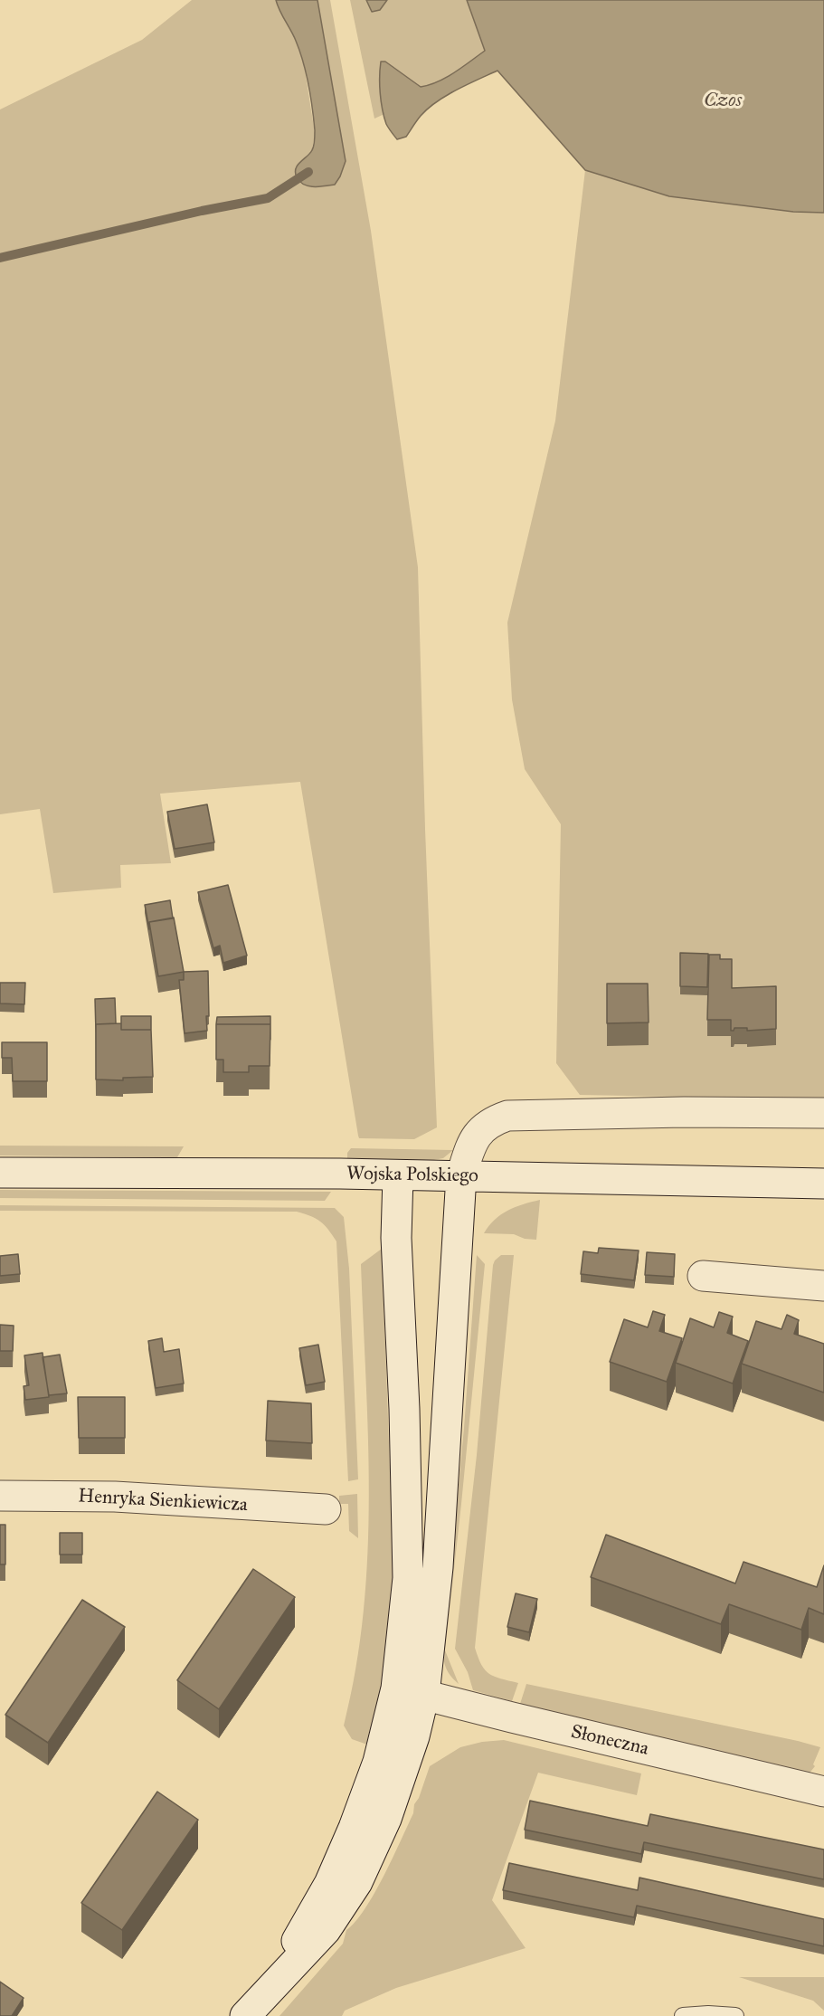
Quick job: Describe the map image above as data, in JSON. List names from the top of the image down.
{
  "streets": {
    "street": ["Wojska Polskiego", "Henryka Sienkiewicza", "Słoneczna"]
  },
  "water": ["Czos"]
}
